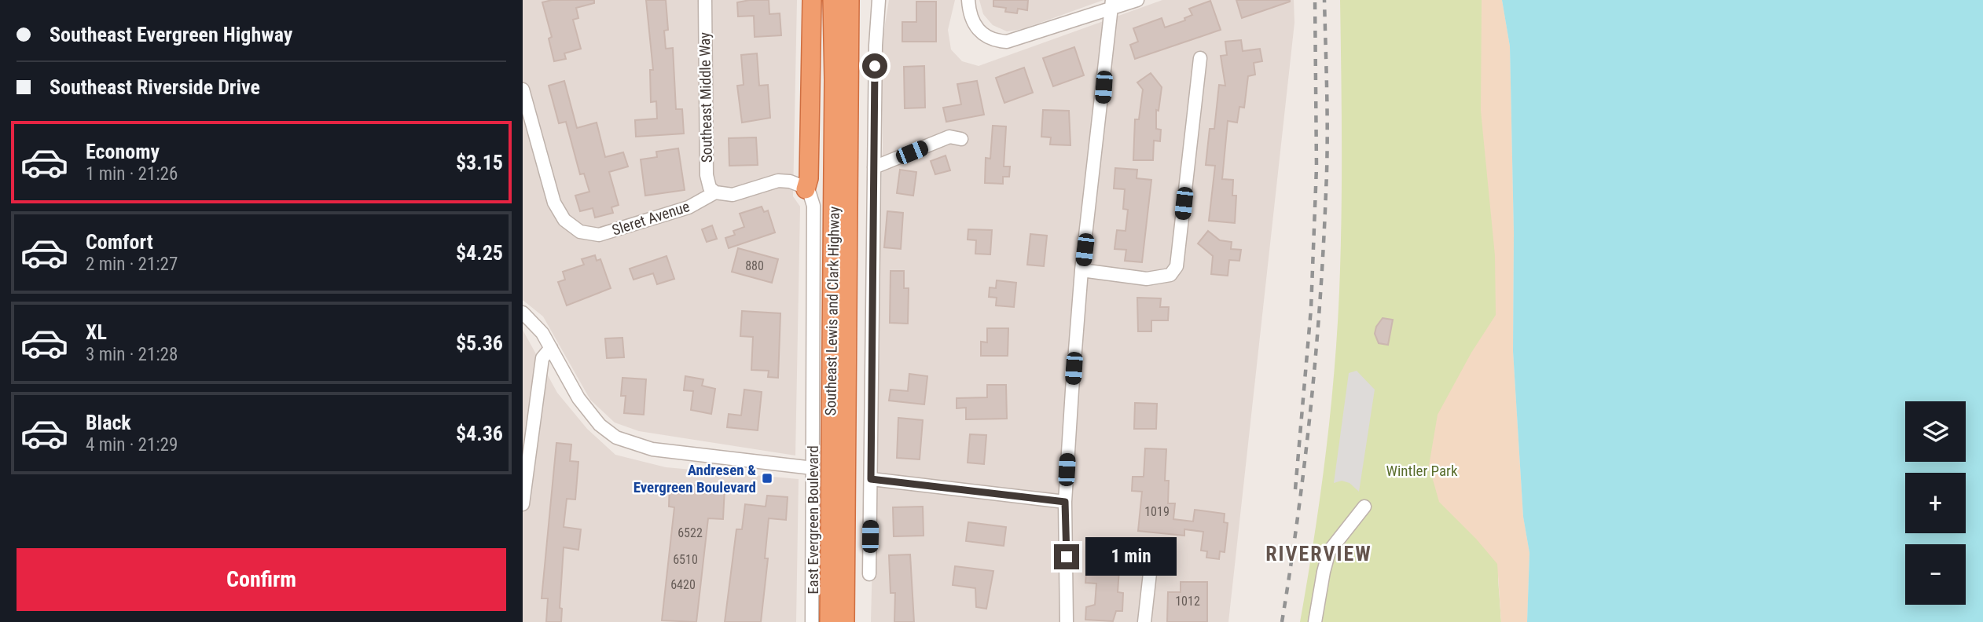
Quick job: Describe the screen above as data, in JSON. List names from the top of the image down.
{
  "streets": {
    "highway": ["Southeast Lewis and Clark Highway"],
    "street": ["Southeast Middle Way", "Sleret Avenue", "East Evergreen Boulevard"]
  },
  "crossings": [
    ["Southeast Middle Way", "Sleret Avenue"],
    ["Sleret Avenue", "East Evergreen Boulevard"]
  ],
  "districts": ["RIVERVIEW"],
  "parks": ["Wintler Park"],
  "places": {
    "transit": ["Andresen & Evergreen Boulevard"]
  },
  "house_numbers": [
    "880",
    "1019",
    "6522",
    "6510",
    "6420",
    "1012"
  ],
  "page": {
    "banner": ["Southeast Evergreen Highway", "Southeast Riverside Drive"],
    "list": [
      {
        "name": "Economy",
        "note": "1 min · 21:26",
        "value": "$3.15"
      },
      {
        "name": "Comfort",
        "note": "2 min · 21:27",
        "value": "$4.25"
      },
      {
        "name": "XL",
        "note": "3 min · 21:28",
        "value": "$5.36"
      },
      {
        "name": "Black",
        "note": "4 min · 21:29",
        "value": "$4.36"
      }
    ],
    "map_buttons": ["+", "−"],
    "buttons": "Confirm",
    "bubble": "1 min"
  }
}
